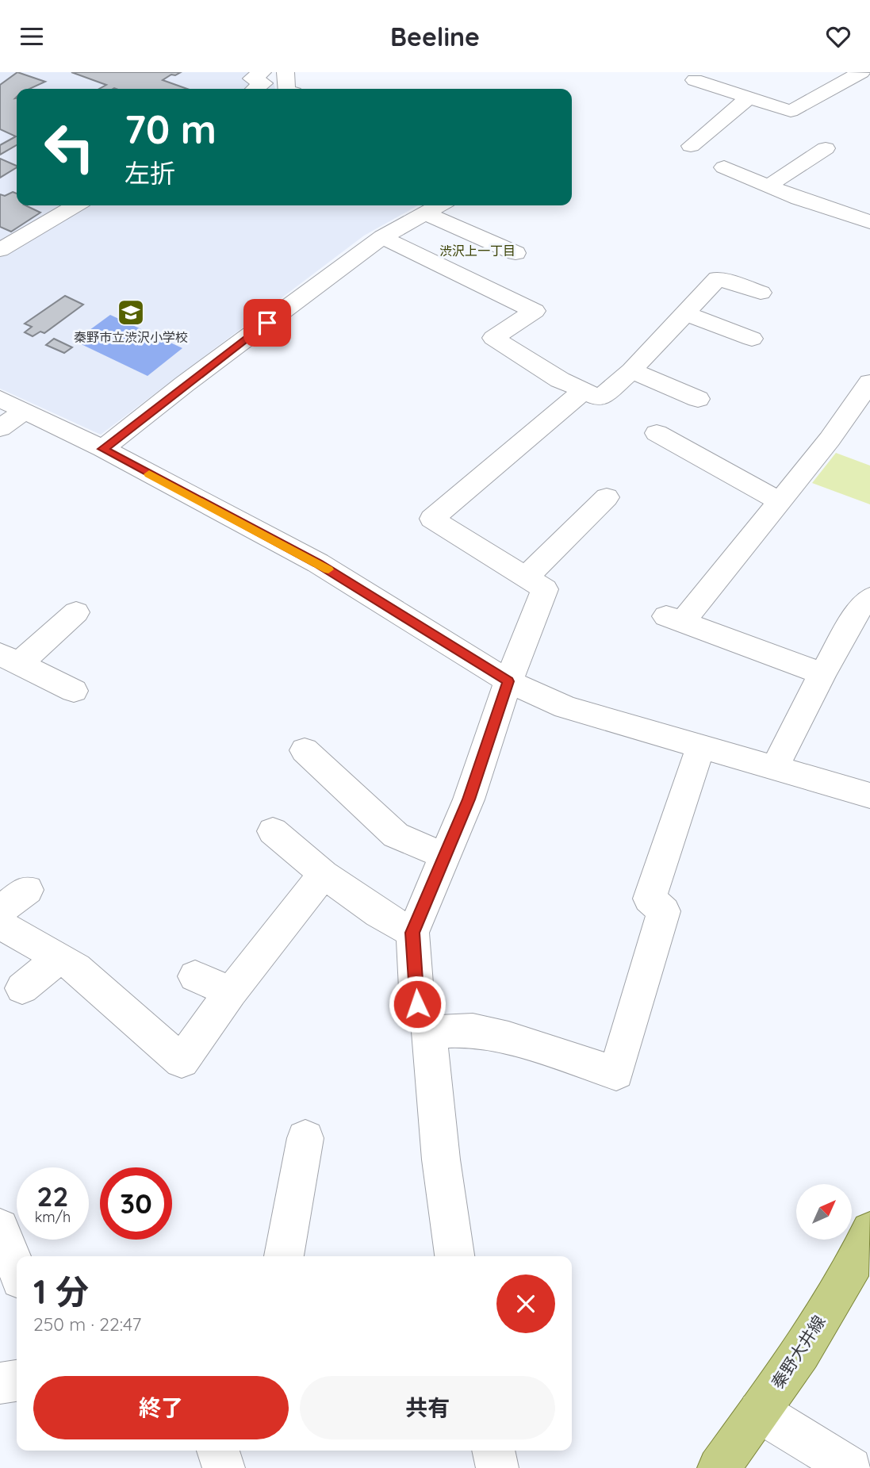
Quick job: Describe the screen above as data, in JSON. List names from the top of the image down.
{
  "streets": {
    "main road": ["秦野大井線"]
  },
  "districts": ["渋沢上一丁目"],
  "places": {
    "school or university": ["秦野市立渋沢小学校"]
  },
  "north": "top right",
  "page": {
    "header": "Beeline",
    "turn": ["70 m", "左折"],
    "speed": "22 km/h",
    "limit": "30",
    "heading": ["1 分", "250 m · 22:47"],
    "buttons": ["終了", "共有"]
  }
}
